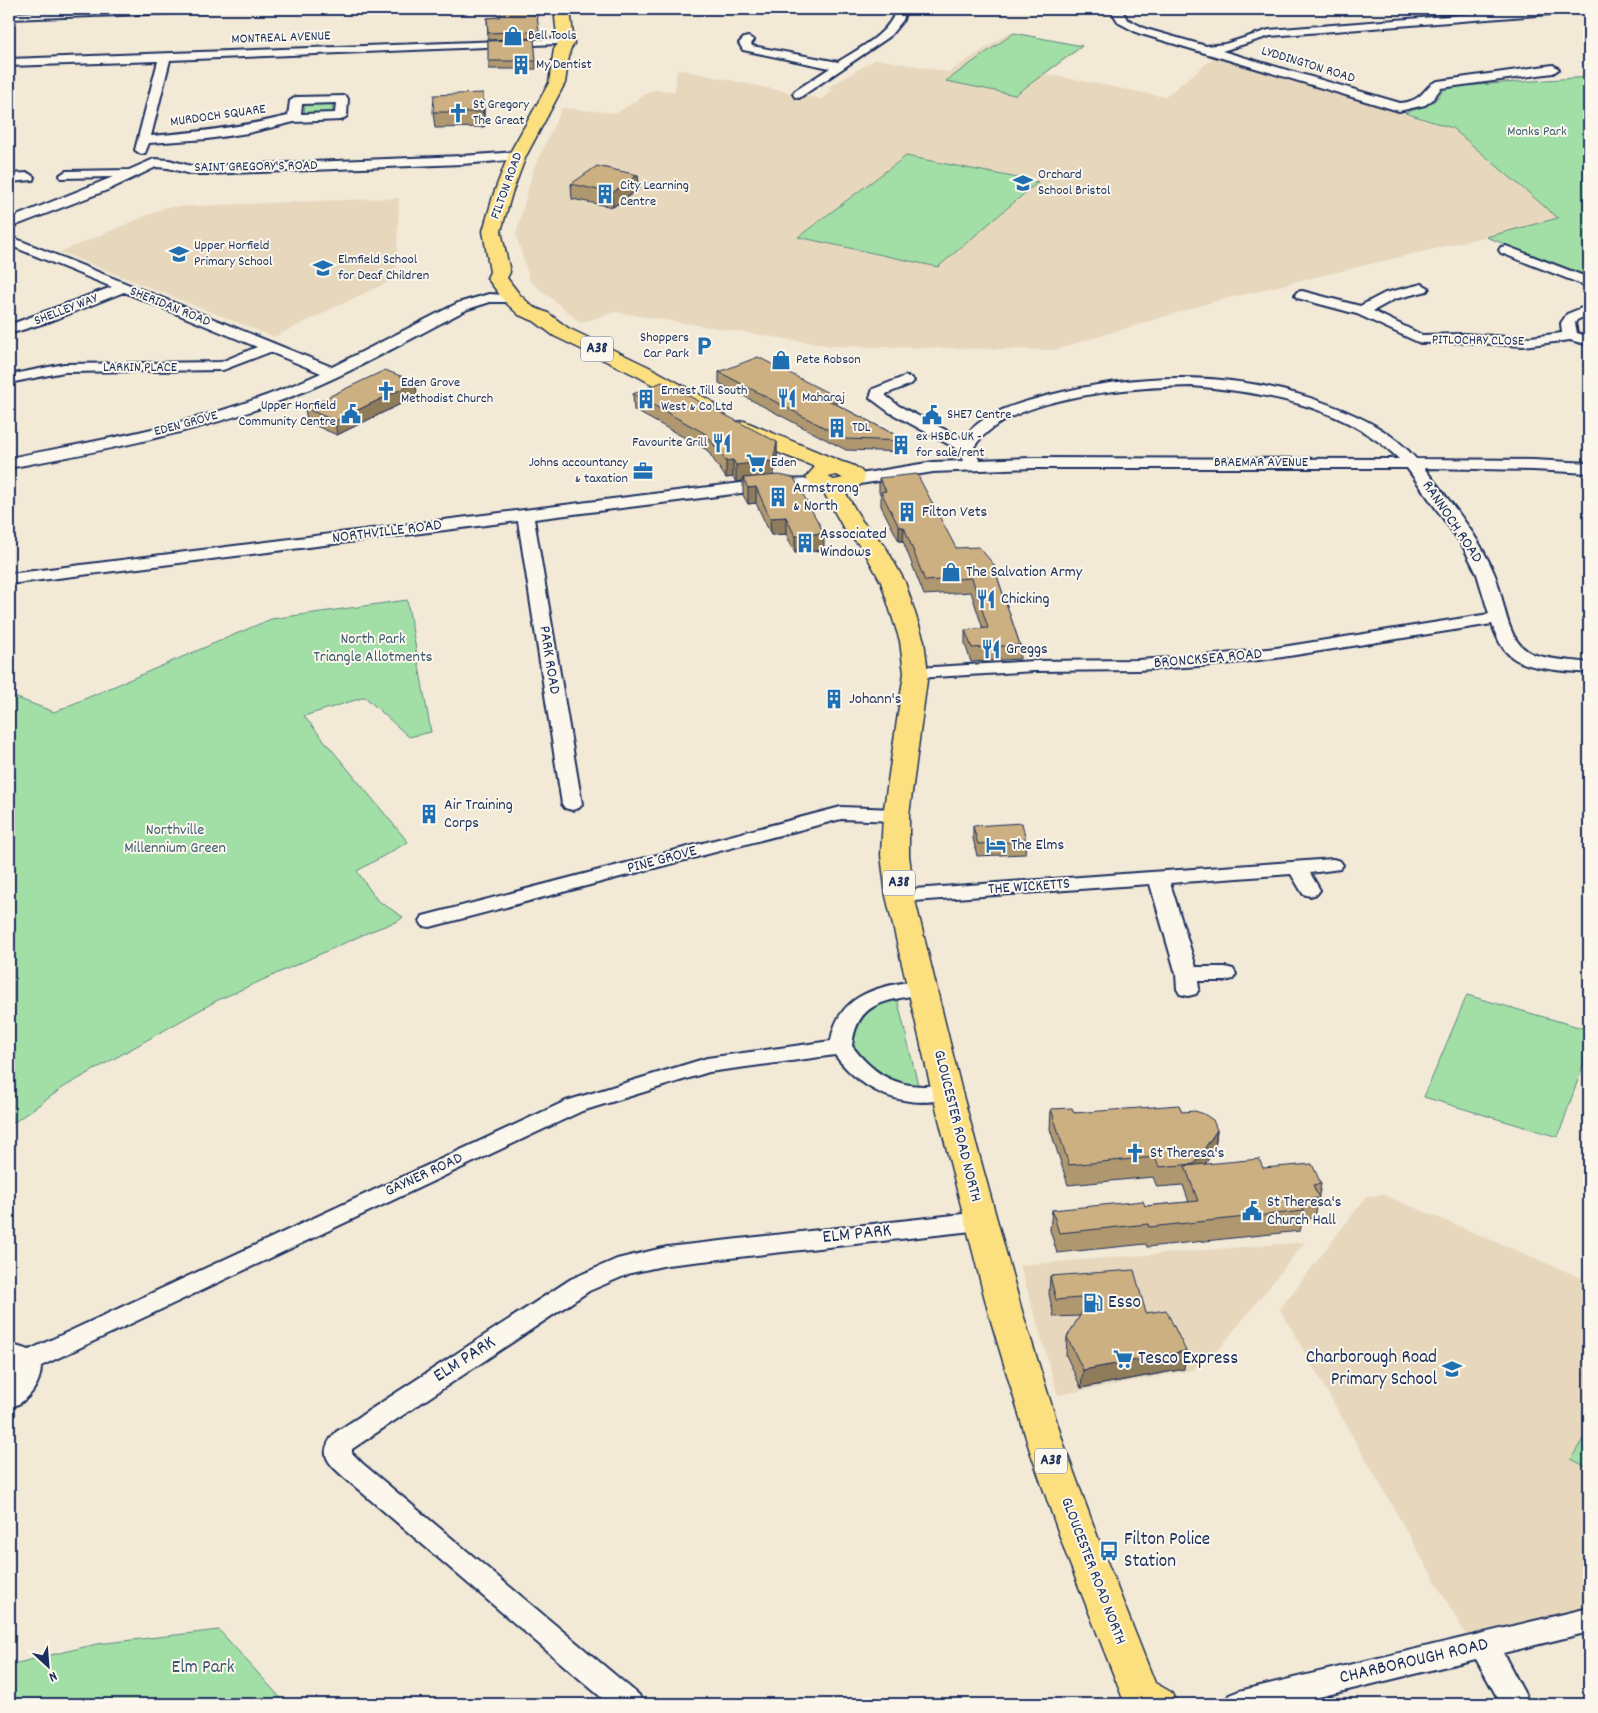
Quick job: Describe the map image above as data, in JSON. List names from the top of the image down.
{
  "streets": {
    "main road": ["FILTON ROAD", "A38", "GLOUCESTER ROAD NORTH"],
    "street": [
      "MONTREAL AVENUE",
      "LYDDINGTON ROAD",
      "MURDOCH SQUARE",
      "SAINT GREGORY'S ROAD",
      "SHERIDAN ROAD",
      "SHELLEY WAY",
      "PITLOCHRY CLOSE",
      "LARKIN PLACE",
      "EDEN GROVE",
      "BRAEMAR AVENUE",
      "RANNOCH ROAD",
      "NORTHVILLE ROAD",
      "BRONCKSEA ROAD",
      "PARK ROAD",
      "PINE GROVE",
      "THE WICKETTS",
      "GAYNER ROAD",
      "ELM PARK",
      "CHARBOROUGH ROAD"
    ]
  },
  "crossings": [
    ["MONTREAL AVENUE", "FILTON ROAD"],
    ["SAINT GREGORY'S ROAD", "FILTON ROAD"],
    ["FILTON ROAD", "EDEN GROVE"],
    ["FILTON ROAD", "BRAEMAR AVENUE"],
    ["FILTON ROAD", "NORTHVILLE ROAD"],
    ["FILTON ROAD", "GLOUCESTER ROAD NORTH"],
    ["SHERIDAN ROAD", "SHELLEY WAY"],
    ["SHERIDAN ROAD", "LARKIN PLACE"],
    ["SHERIDAN ROAD", "EDEN GROVE"],
    ["BRAEMAR AVENUE", "RANNOCH ROAD"],
    ["BRAEMAR AVENUE", "NORTHVILLE ROAD"],
    ["BRAEMAR AVENUE", "GLOUCESTER ROAD NORTH"],
    ["RANNOCH ROAD", "BRONCKSEA ROAD"],
    ["NORTHVILLE ROAD", "PARK ROAD"],
    ["NORTHVILLE ROAD", "GLOUCESTER ROAD NORTH"],
    ["BRONCKSEA ROAD", "GLOUCESTER ROAD NORTH"],
    ["PINE GROVE", "GLOUCESTER ROAD NORTH"],
    ["THE WICKETTS", "GLOUCESTER ROAD NORTH"],
    ["GLOUCESTER ROAD NORTH", "ELM PARK"]
  ],
  "parks": [
    "Monks Park",
    "North Park Triangle Allotments",
    "Northville Millennium Green",
    "Elm Park"
  ],
  "places": {
    "shop": ["Bell Tools", "Pete Robson", "The Salvation Army"],
    "building": [
      "My Dentist",
      "City Learning Centre",
      "Ernest Till South West & Co Ltd",
      "TDL",
      "ex HSBC UK - for sale/rent",
      "Armstrong & North",
      "Filton Vets",
      "Associated Windows",
      "Johann's",
      "Air Training Corps"
    ],
    "church": ["St Gregory The Great", "Eden Grove Methodist Church", "St Theresa's"],
    "school or university": [
      "Orchard School Bristol",
      "Upper Horfield Primary School",
      "Elmfield School for Deaf Children",
      "Charborough Road Primary School"
    ],
    "parking": ["Shoppers Car Park"],
    "restaurant": [
      "Maharaj",
      "Favourite Grill",
      "Chicking",
      "Greggs"
    ],
    "public building": ["Upper Horfield Community Centre", "SHE7 Centre", "St Theresa's Church Hall"],
    "supermarket": ["Eden", "Tesco Express"],
    "office": ["Johns accountancy & taxation"],
    "hotel": ["The Elms"],
    "fuel station": ["Esso"],
    "bus stop": ["Filton Police Station"]
  },
  "north": "bottom right"
}
